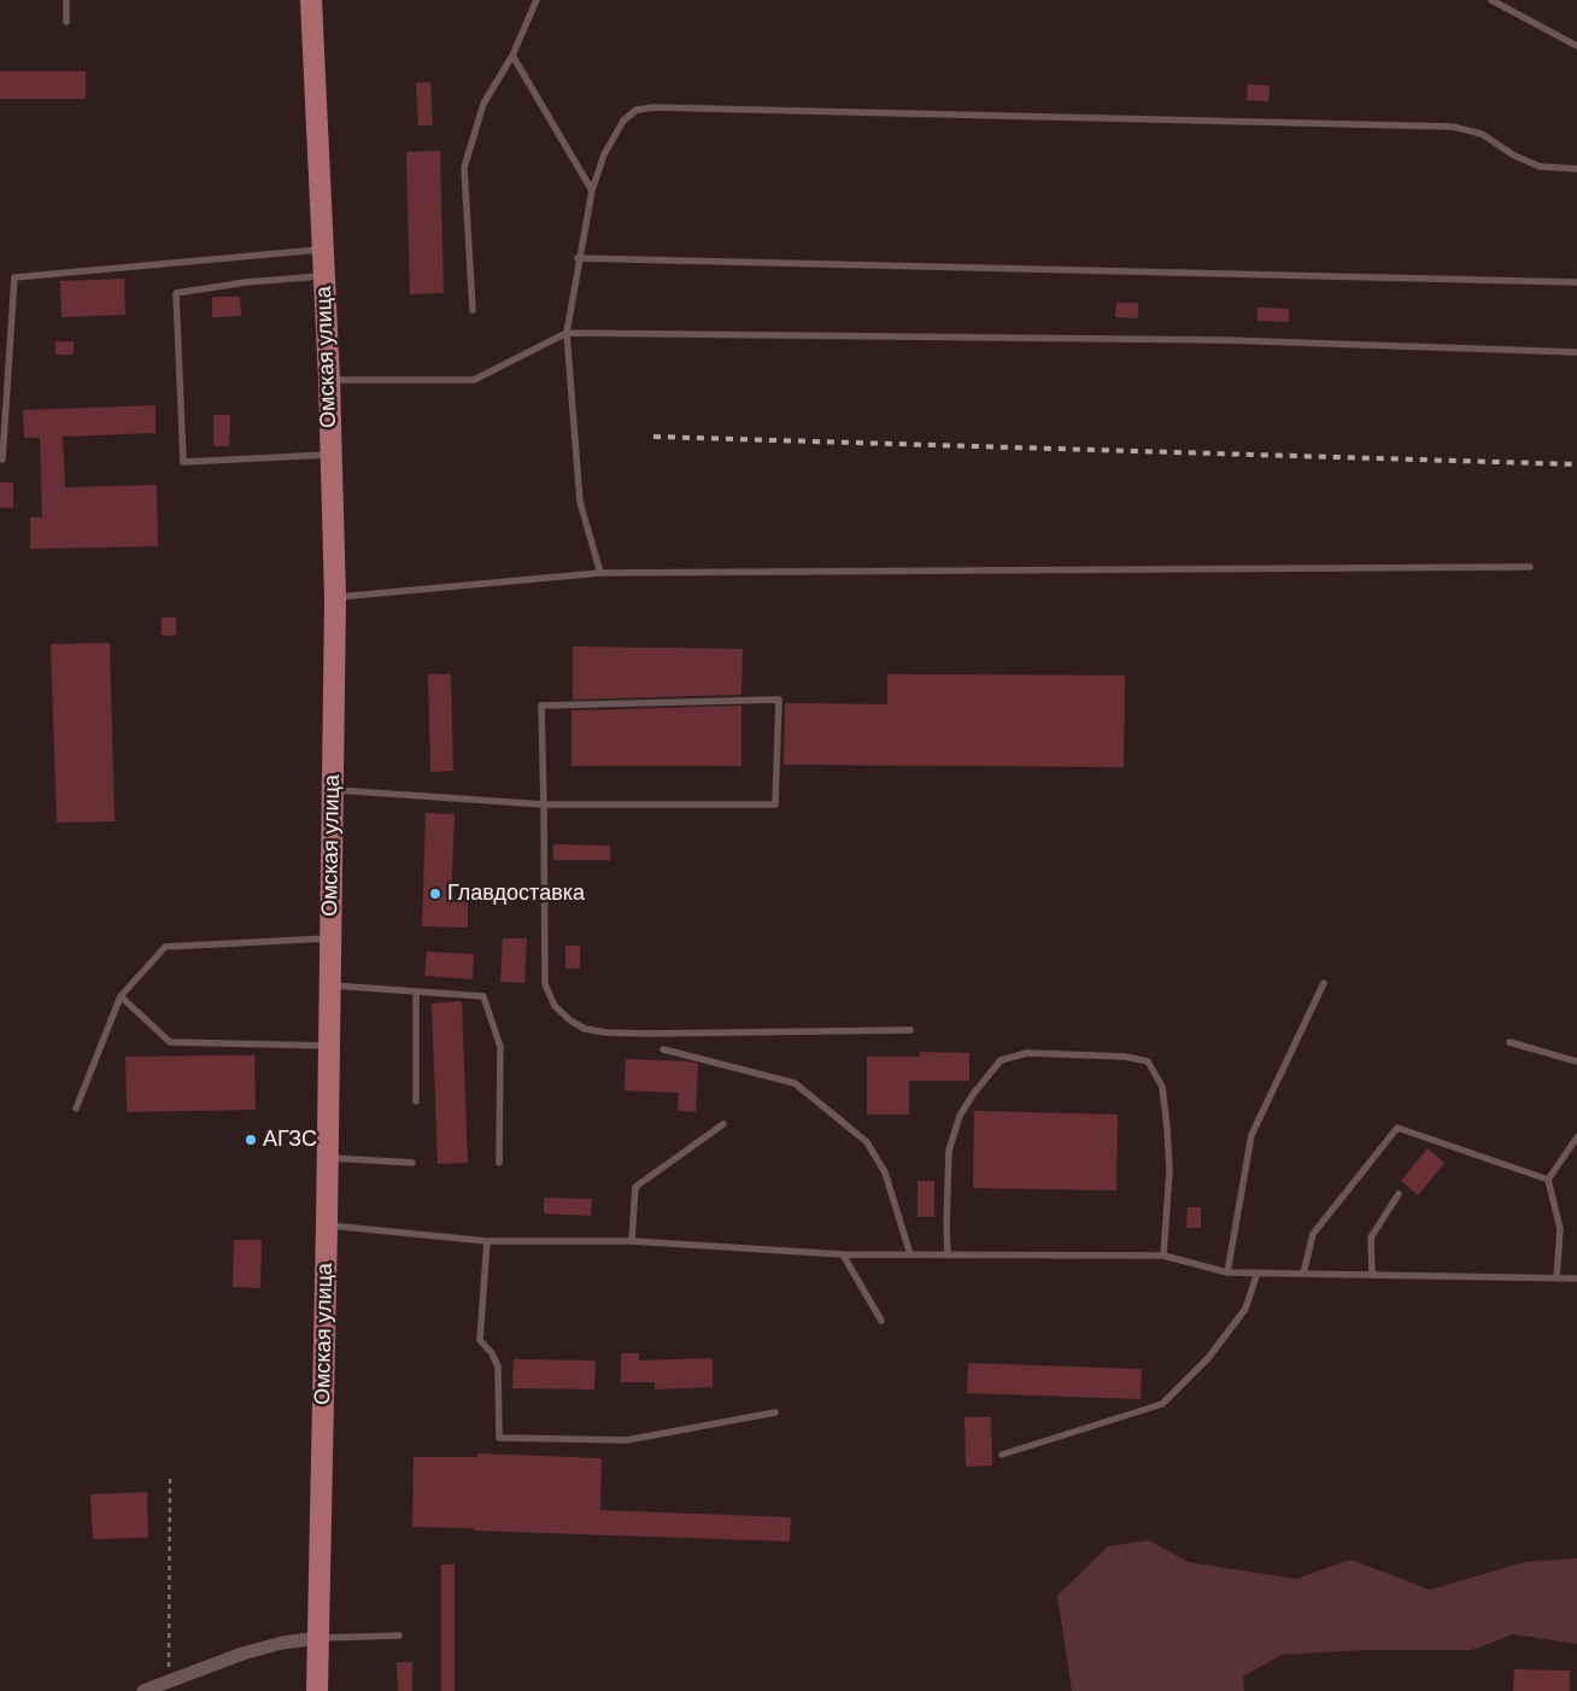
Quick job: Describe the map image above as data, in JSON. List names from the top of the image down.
{
  "streets": {
    "main road": ["Омская улица"]
  },
  "places": ["Главдоставка", "АГЗС"]
}
